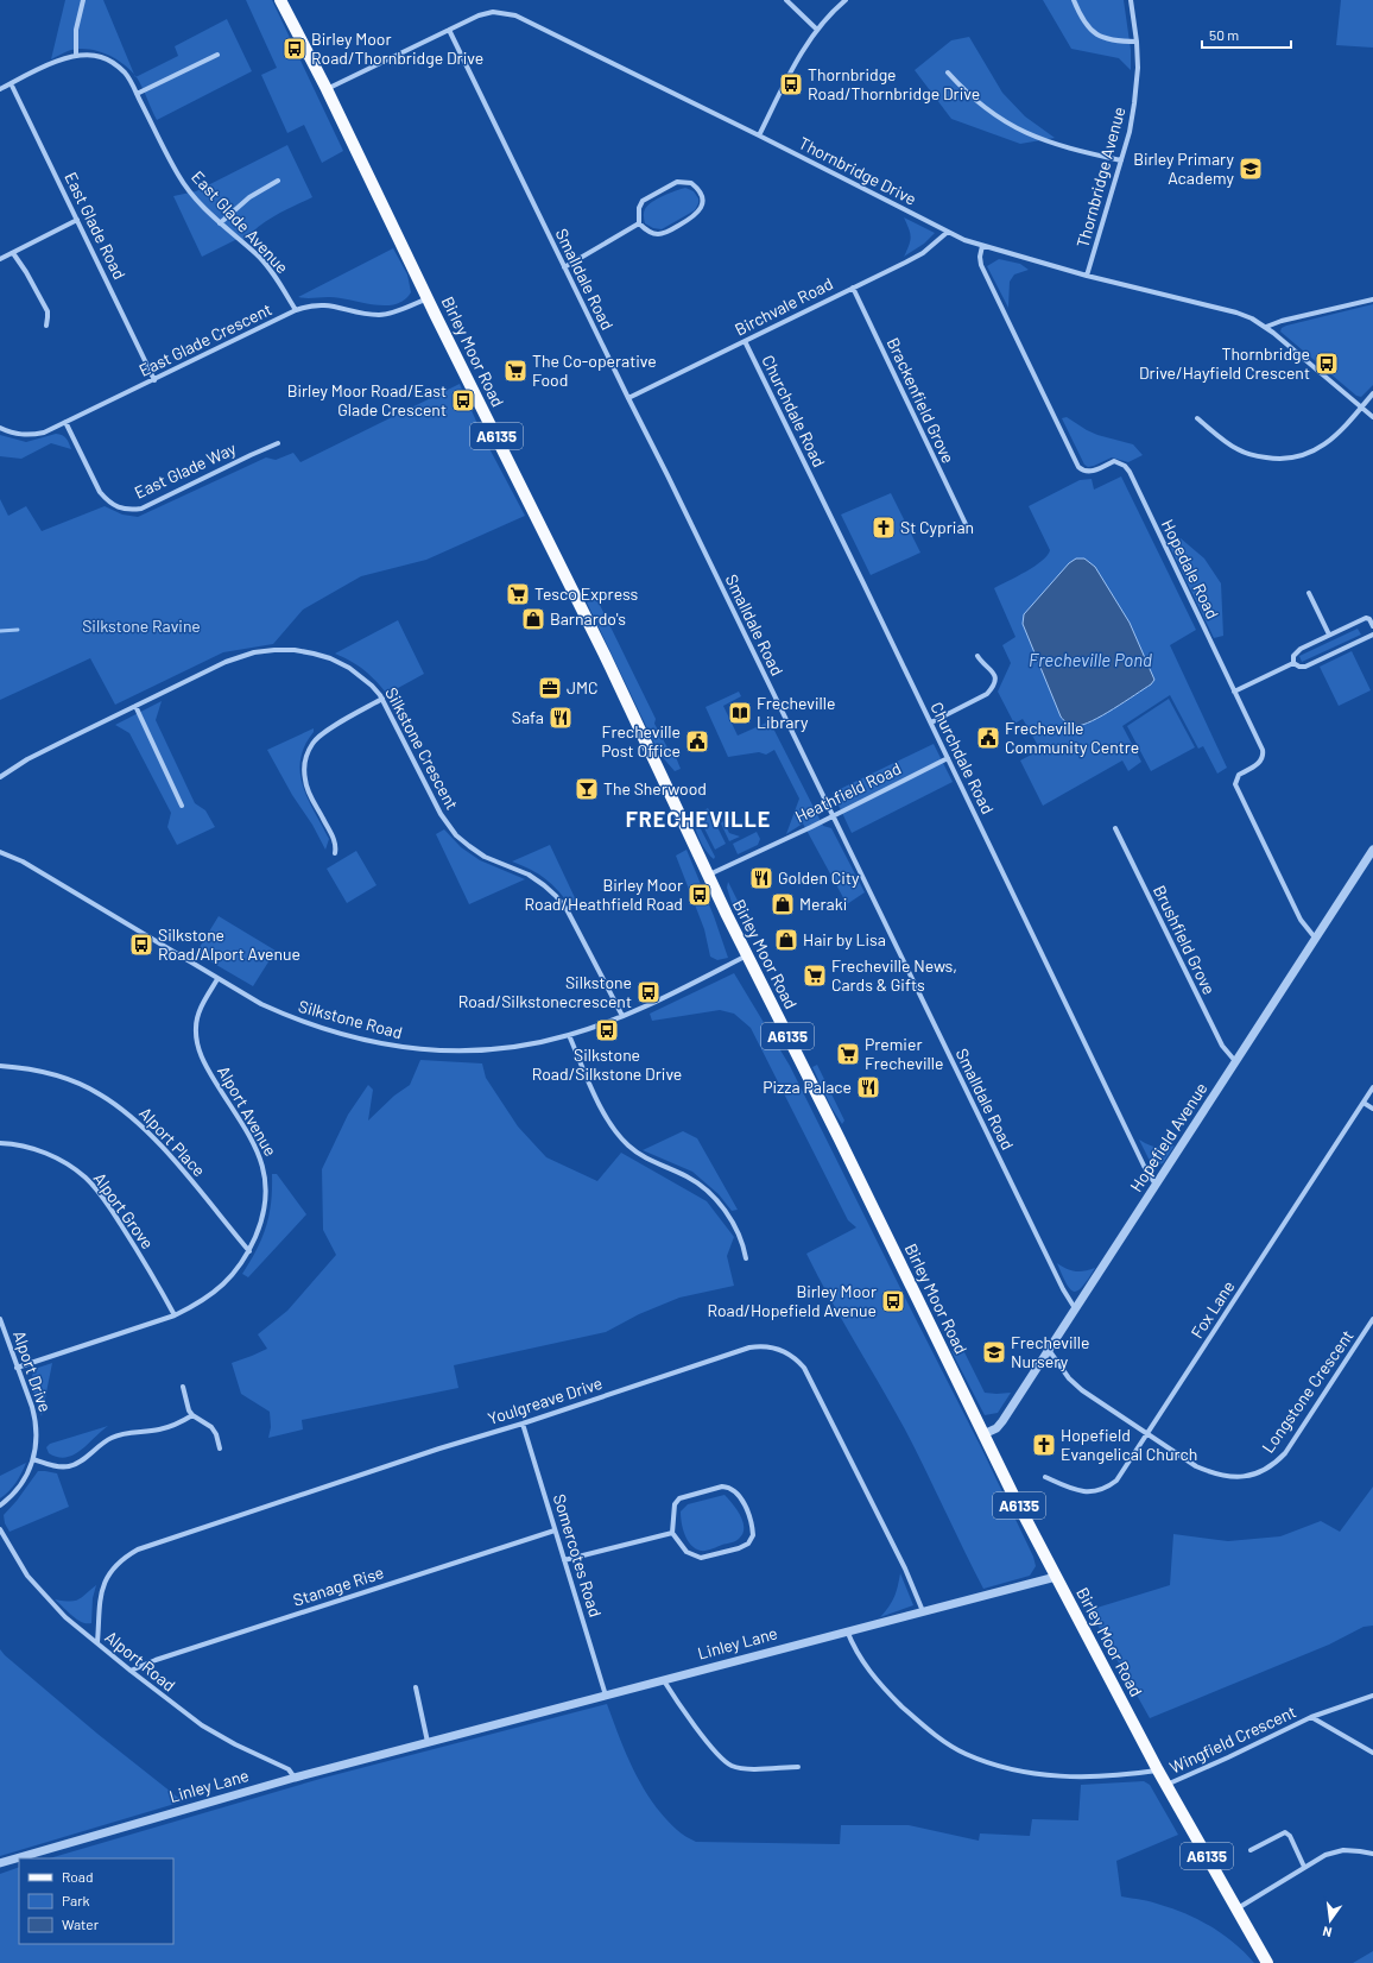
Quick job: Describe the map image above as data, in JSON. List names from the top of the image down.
{
  "streets": {
    "main road": ["Birley Moor Road", "A6135"],
    "street": [
      "Thornbridge Drive",
      "Thornbridge Avenue",
      "East Glade Avenue",
      "East Glade Road",
      "Smalldale Road",
      "Birchvale Road",
      "East Glade Crescent",
      "Brackenfield Grove",
      "Churchdale Road",
      "East Glade Way",
      "Hopedale Road",
      "Silkstone Crescent",
      "Heathfield Road",
      "Brushfield Grove",
      "Silkstone Road",
      "Alport Avenue",
      "Hopefield Avenue",
      "Alport Place",
      "Alport Grove",
      "Fox Lane",
      "Alport Drive",
      "Longstone Crescent",
      "Youlgreave Drive",
      "Somercotes Road",
      "Stanage Rise",
      "Linley Lane",
      "Alport Road",
      "Wingfield Crescent"
    ]
  },
  "crossings": [
    ["Thornbridge Drive", "Thornbridge Avenue"],
    ["Thornbridge Drive", "Smalldale Road"],
    ["Thornbridge Drive", "Birchvale Road"],
    ["Thornbridge Drive", "Birley Moor Road"],
    ["Thornbridge Drive", "Hopedale Road"],
    ["East Glade Avenue", "East Glade Road"],
    ["East Glade Avenue", "East Glade Crescent"],
    ["East Glade Road", "East Glade Crescent"],
    ["Smalldale Road", "Birchvale Road"],
    ["Smalldale Road", "Heathfield Road"],
    ["Smalldale Road", "Hopefield Avenue"],
    ["Birchvale Road", "Brackenfield Grove"],
    ["Birchvale Road", "Churchdale Road"],
    ["East Glade Crescent", "Birley Moor Road"],
    ["East Glade Crescent", "East Glade Way"],
    ["Birley Moor Road", "Heathfield Road"],
    ["Birley Moor Road", "Silkstone Road"],
    ["Birley Moor Road", "Hopefield Avenue"],
    ["Birley Moor Road", "Linley Lane"],
    ["Birley Moor Road", "Wingfield Crescent"],
    ["Churchdale Road", "Heathfield Road"],
    ["Churchdale Road", "Hopefield Avenue"],
    ["Hopedale Road", "Hopefield Avenue"],
    ["Silkstone Crescent", "Silkstone Road"],
    ["Brushfield Grove", "Hopefield Avenue"],
    ["Silkstone Road", "Alport Avenue"],
    ["Alport Avenue", "Alport Place"],
    ["Alport Avenue", "Alport Grove"],
    ["Alport Avenue", "Alport Drive"],
    ["Hopefield Avenue", "Longstone Crescent"],
    ["Fox Lane", "Longstone Crescent"],
    ["Youlgreave Drive", "Somercotes Road"],
    ["Youlgreave Drive", "Linley Lane"],
    ["Youlgreave Drive", "Alport Road"],
    ["Somercotes Road", "Stanage Rise"],
    ["Somercotes Road", "Linley Lane"],
    ["Stanage Rise", "Alport Road"],
    ["Linley Lane", "Alport Road"]
  ],
  "districts": ["FRECHEVILLE"],
  "water": ["Frecheville Pond"],
  "parks": ["Silkstone Ravine"],
  "places": {
    "bus stop": [
      "Birley Moor Road/Thornbridge Drive",
      "Thornbridge Road/Thornbridge Drive",
      "Thornbridge Drive/Hayfield Crescent",
      "Birley Moor Road/East Glade Crescent",
      "Birley Moor Road/Heathfield Road",
      "Silkstone Road/Alport Avenue",
      "Silkstone Road/Silkstonecrescent",
      "Silkstone Road/Silkstone Drive",
      "Birley Moor Road/Hopefield Avenue"
    ],
    "school or university": ["Birley Primary Academy", "Frecheville Nursery"],
    "supermarket": [
      "The Co-operative Food",
      "Tesco Express",
      "Frecheville News, Cards & Gifts",
      "Premier Frecheville"
    ],
    "church": ["St Cyprian", "Hopefield Evangelical Church"],
    "shop": ["Barnardo's", "Meraki", "Hair by Lisa"],
    "office": ["JMC"],
    "library": ["Frecheville Library"],
    "restaurant": ["Safa", "Golden City", "Pizza Palace"],
    "public building": ["Frecheville Community Centre", "Frecheville Post Office"],
    "bar": ["The Sherwood"]
  },
  "legend": ["Road", "Park", "Water"],
  "scale_bar": "50 m",
  "north": "bottom"
}
